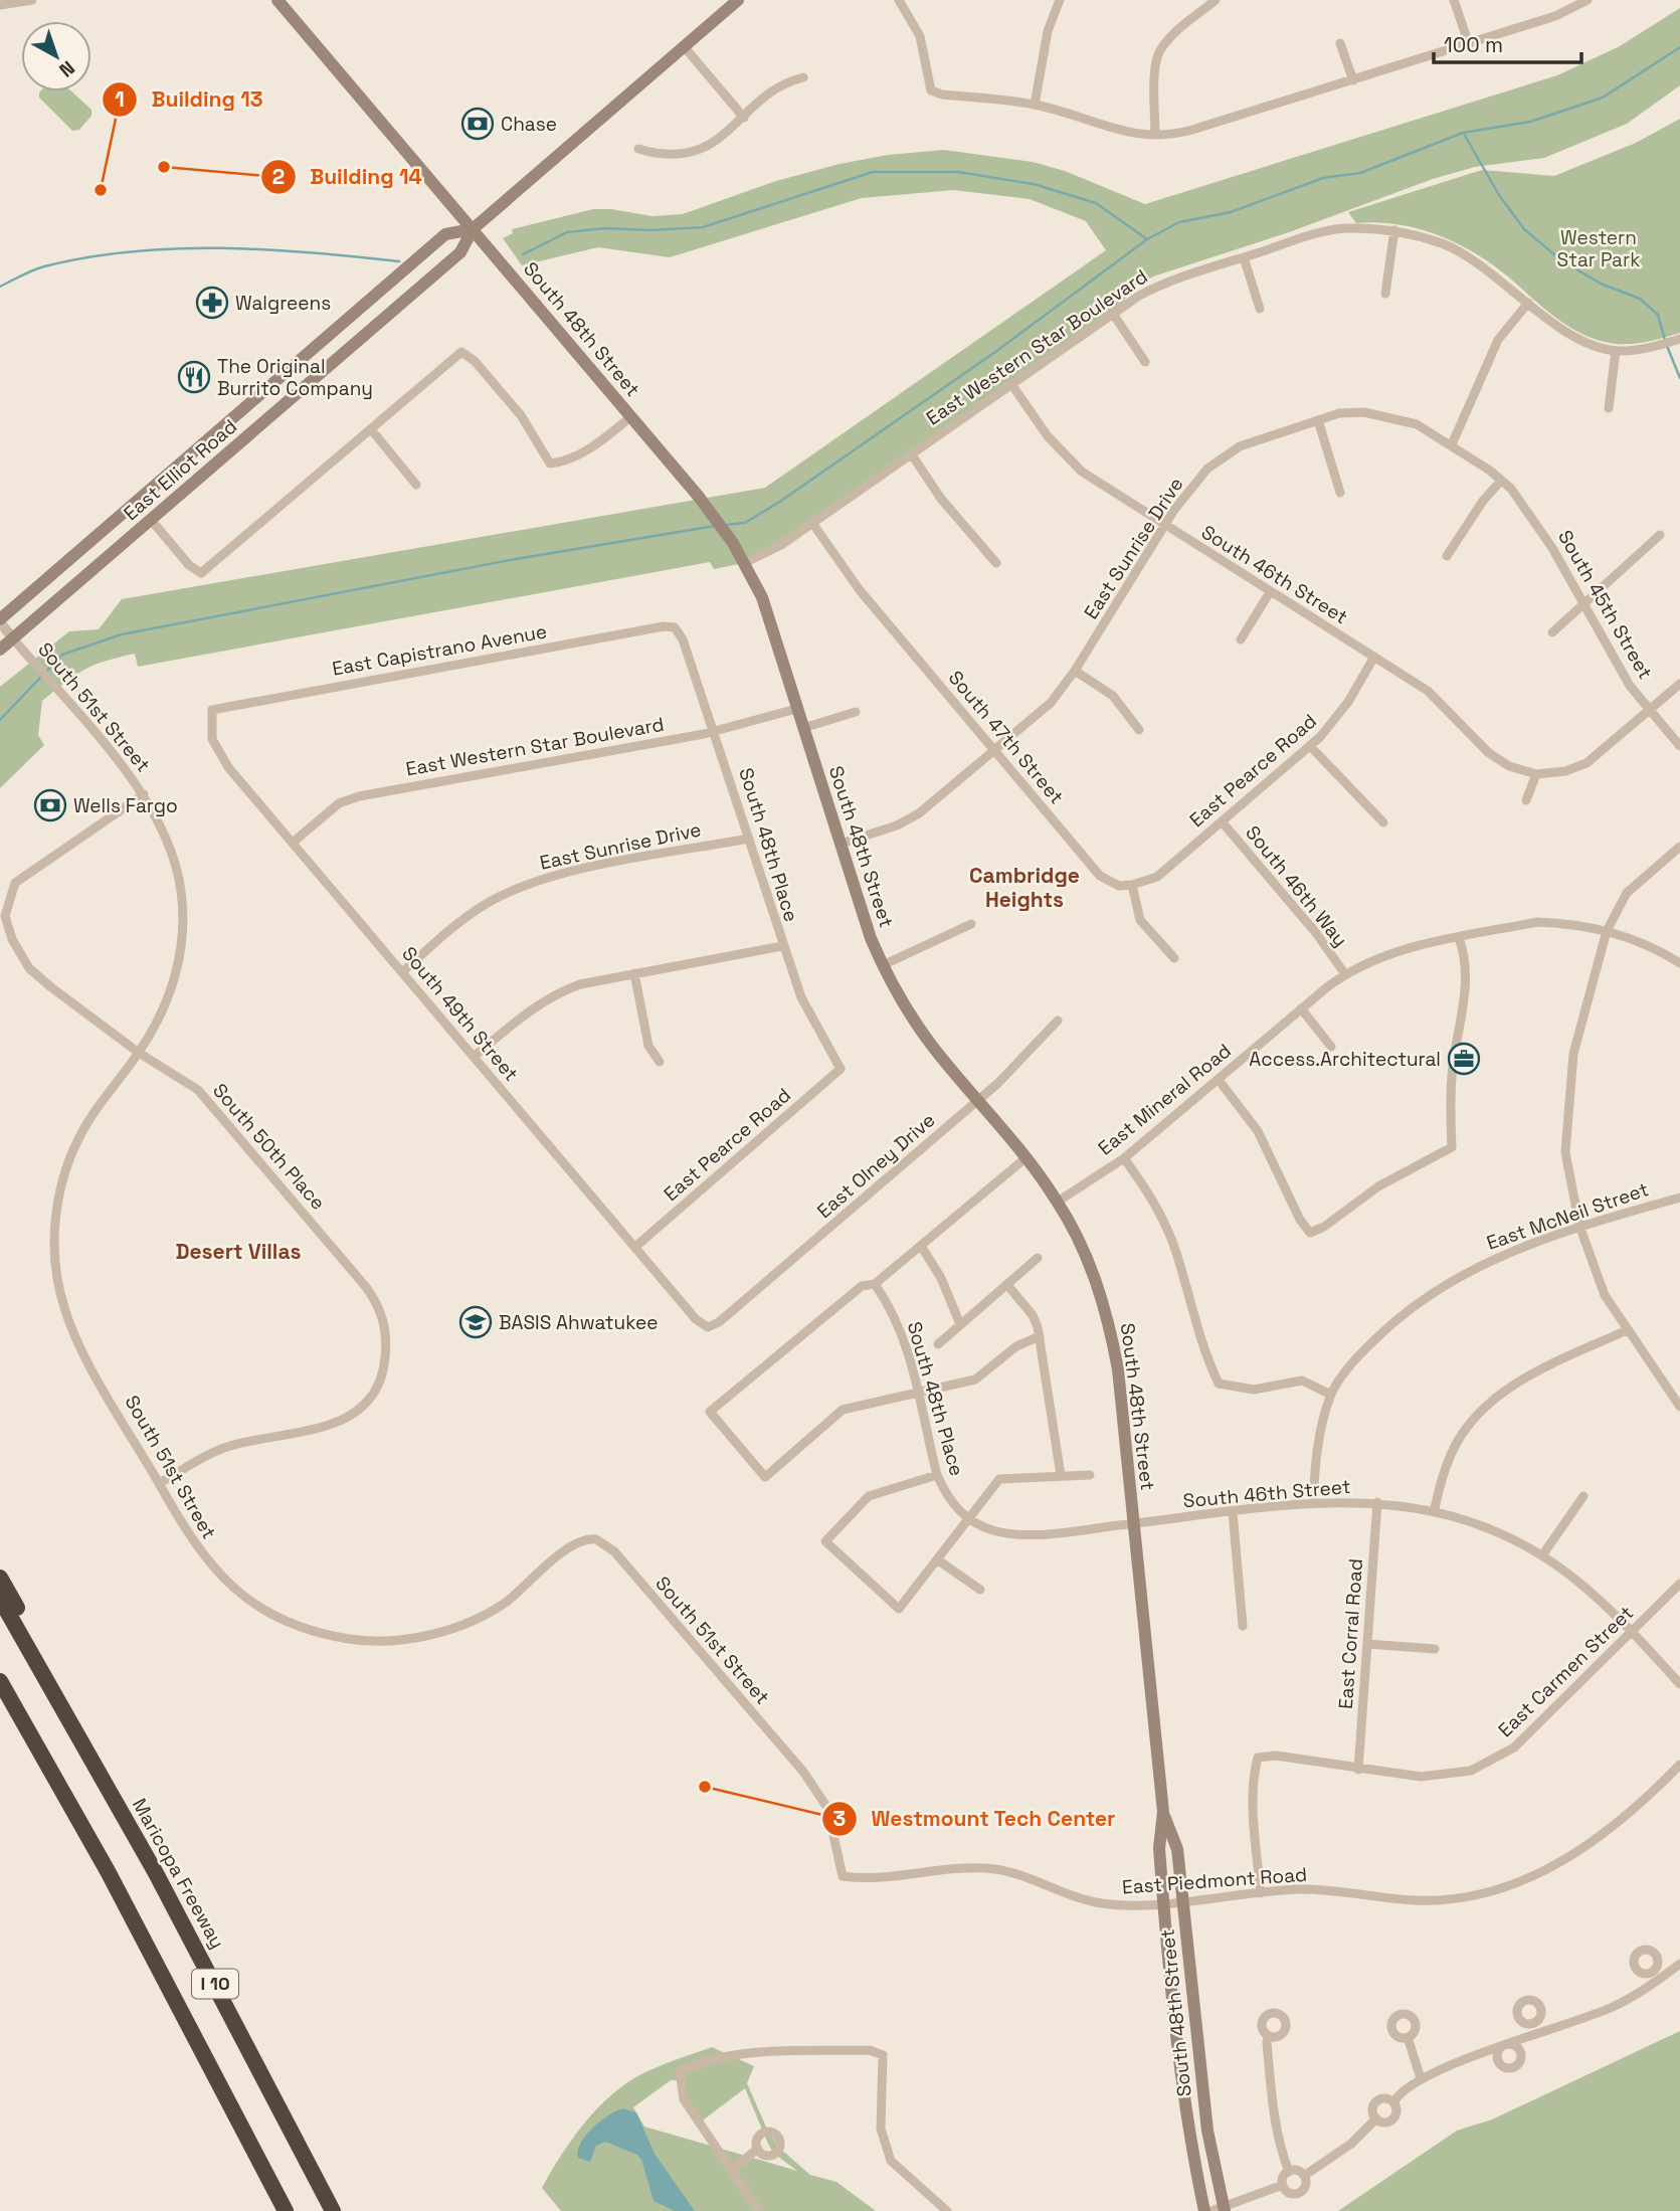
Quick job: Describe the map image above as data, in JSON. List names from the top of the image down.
{
  "streets": {
    "highway": ["Maricopa Freeway", "I 10"],
    "main road": ["South 48th Street", "East Elliot Road"],
    "street": [
      "East Western Star Boulevard",
      "East Sunrise Drive",
      "South 46th Street",
      "South 45th Street",
      "East Capistrano Avenue",
      "South 51st Street",
      "South 47th Street",
      "East Pearce Road",
      "South 48th Place",
      "South 46th Way",
      "South 49th Street",
      "East Mineral Road",
      "South 50th Place",
      "East Olney Drive",
      "East McNeil Street",
      "East Corral Road",
      "East Carmen Street",
      "East Piedmont Road"
    ]
  },
  "crossings": [
    ["South 48th Street", "East Western Star Boulevard"],
    ["South 48th Street", "East Elliot Road"],
    ["South 48th Street", "East Sunrise Drive"],
    ["South 48th Street", "South 46th Street"],
    ["South 48th Street", "South 48th Place"],
    ["South 48th Street", "East Mineral Road"],
    ["South 48th Street", "East Olney Drive"],
    ["South 48th Street", "East Piedmont Road"],
    ["East Western Star Boulevard", "South 46th Street"],
    ["East Western Star Boulevard", "South 47th Street"],
    ["East Western Star Boulevard", "South 48th Place"],
    ["East Western Star Boulevard", "South 49th Street"],
    ["East Elliot Road", "South 51st Street"],
    ["East Sunrise Drive", "South 46th Street"],
    ["East Sunrise Drive", "South 45th Street"],
    ["East Sunrise Drive", "South 47th Street"],
    ["East Sunrise Drive", "South 48th Place"],
    ["East Sunrise Drive", "South 49th Street"],
    ["South 46th Street", "East Pearce Road"],
    ["South 46th Street", "South 48th Place"],
    ["South 46th Street", "East McNeil Street"],
    ["South 46th Street", "East Corral Road"],
    ["South 46th Street", "East Carmen Street"],
    ["East Capistrano Avenue", "South 48th Place"],
    ["East Capistrano Avenue", "South 49th Street"],
    ["South 51st Street", "South 50th Place"],
    ["South 51st Street", "East Piedmont Road"],
    ["South 47th Street", "East Pearce Road"],
    ["East Pearce Road", "South 48th Place"],
    ["East Pearce Road", "South 46th Way"],
    ["East Pearce Road", "South 49th Street"],
    ["South 46th Way", "East Mineral Road"],
    ["South 49th Street", "East Olney Drive"],
    ["East Corral Road", "East Carmen Street"],
    ["East Carmen Street", "East Piedmont Road"]
  ],
  "districts": ["Cambridge Heights", "Desert Villas"],
  "parks": ["Western Star Park"],
  "places": {
    "bank": ["Chase", "Wells Fargo"],
    "other": ["Building 14", "Building 13", "Westmount Tech Center"],
    "pharmacy": ["Walgreens"],
    "restaurant": ["The Original Burrito Company"],
    "office": ["Access.Architectural"],
    "school or university": ["BASIS Ahwatukee"]
  },
  "scale_bar": "100 m",
  "north": "bottom right"
}
